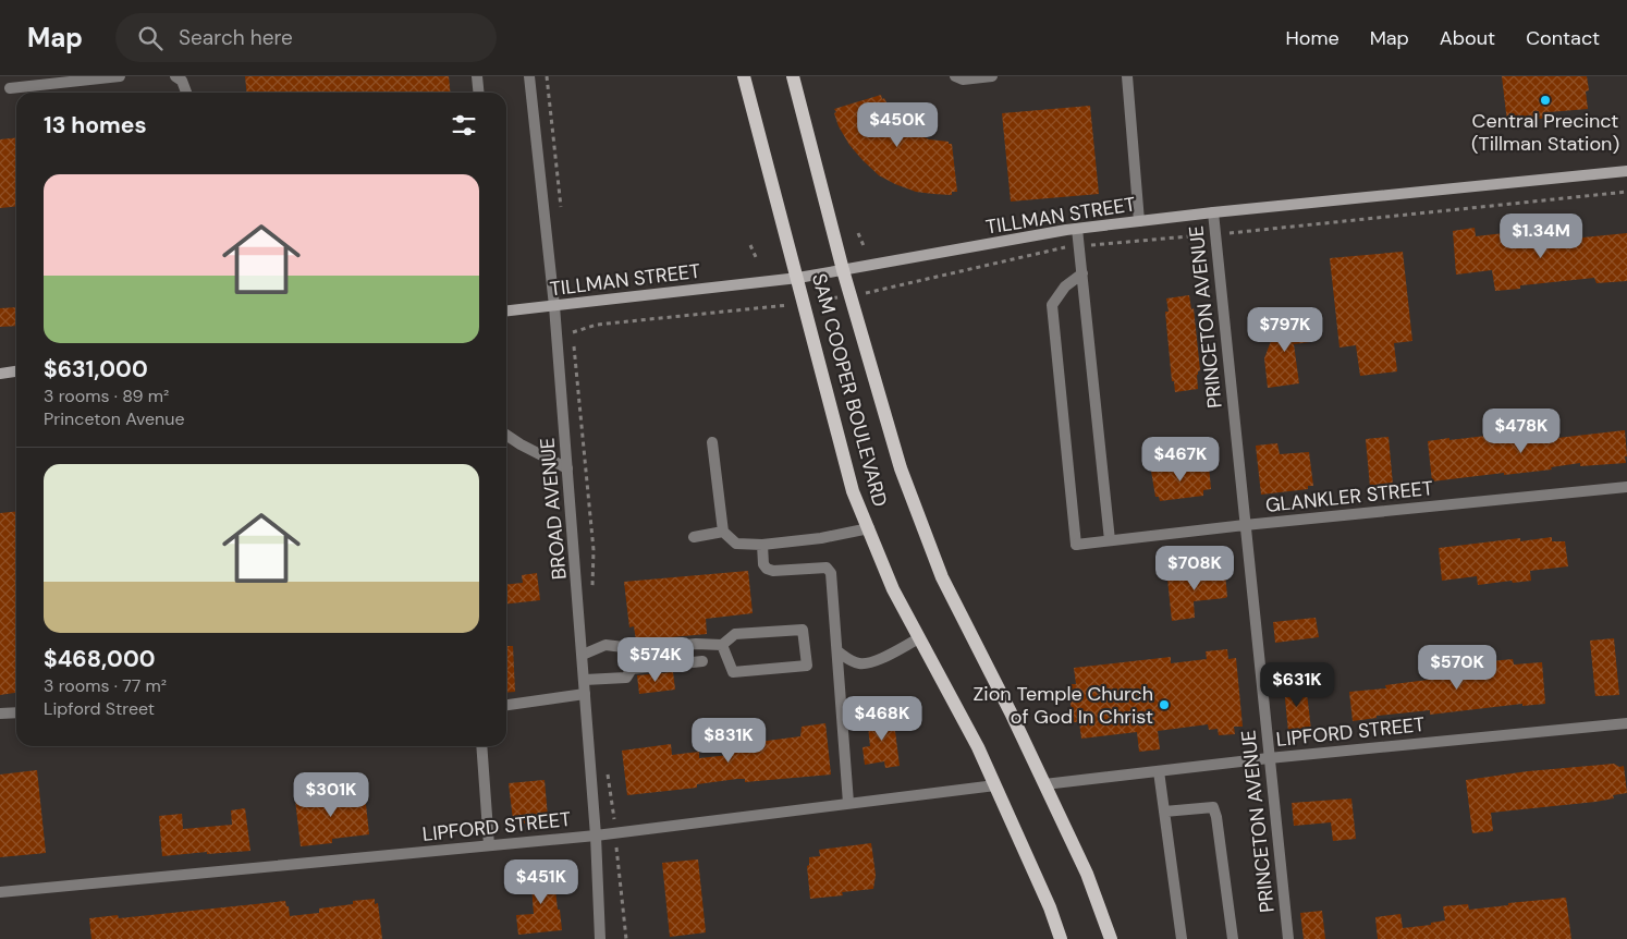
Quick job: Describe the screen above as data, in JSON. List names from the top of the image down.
{
  "streets": {
    "main road": ["TILLMAN STREET", "SAM COOPER BOULEVARD"],
    "street": [
      "PRINCETON AVENUE",
      "GLANKLER STREET",
      "BROAD AVENUE",
      "LIPFORD STREET"
    ]
  },
  "crossings": [
    ["TILLMAN STREET", "PRINCETON AVENUE"],
    ["TILLMAN STREET", "SAM COOPER BOULEVARD"],
    ["TILLMAN STREET", "BROAD AVENUE"],
    ["PRINCETON AVENUE", "GLANKLER STREET"],
    ["PRINCETON AVENUE", "LIPFORD STREET"],
    ["SAM COOPER BOULEVARD", "LIPFORD STREET"],
    ["BROAD AVENUE", "LIPFORD STREET"]
  ],
  "places": ["Central Precinct (Tillman Station)", "Zion Temple Church of God In Christ"],
  "page": {
    "header": "Map",
    "search": "Search here",
    "nav": [
      "Home",
      "Map",
      "About",
      "Contact"
    ],
    "heading": "13 homes",
    "price": [
      "$450K",
      "$1.34M",
      "$797K",
      "$478K",
      "$467K",
      "$708K",
      "$574K",
      "$570K",
      "$631K",
      "$468K",
      "$831K",
      "$301K",
      "$451K"
    ],
    "list": [
      {
        "name": "$631,000",
        "note": "3 rooms · 89 m² · Princeton Avenue"
      },
      {
        "name": "$468,000",
        "note": "3 rooms · 77 m² · Lipford Street"
      }
    ]
  }
}
